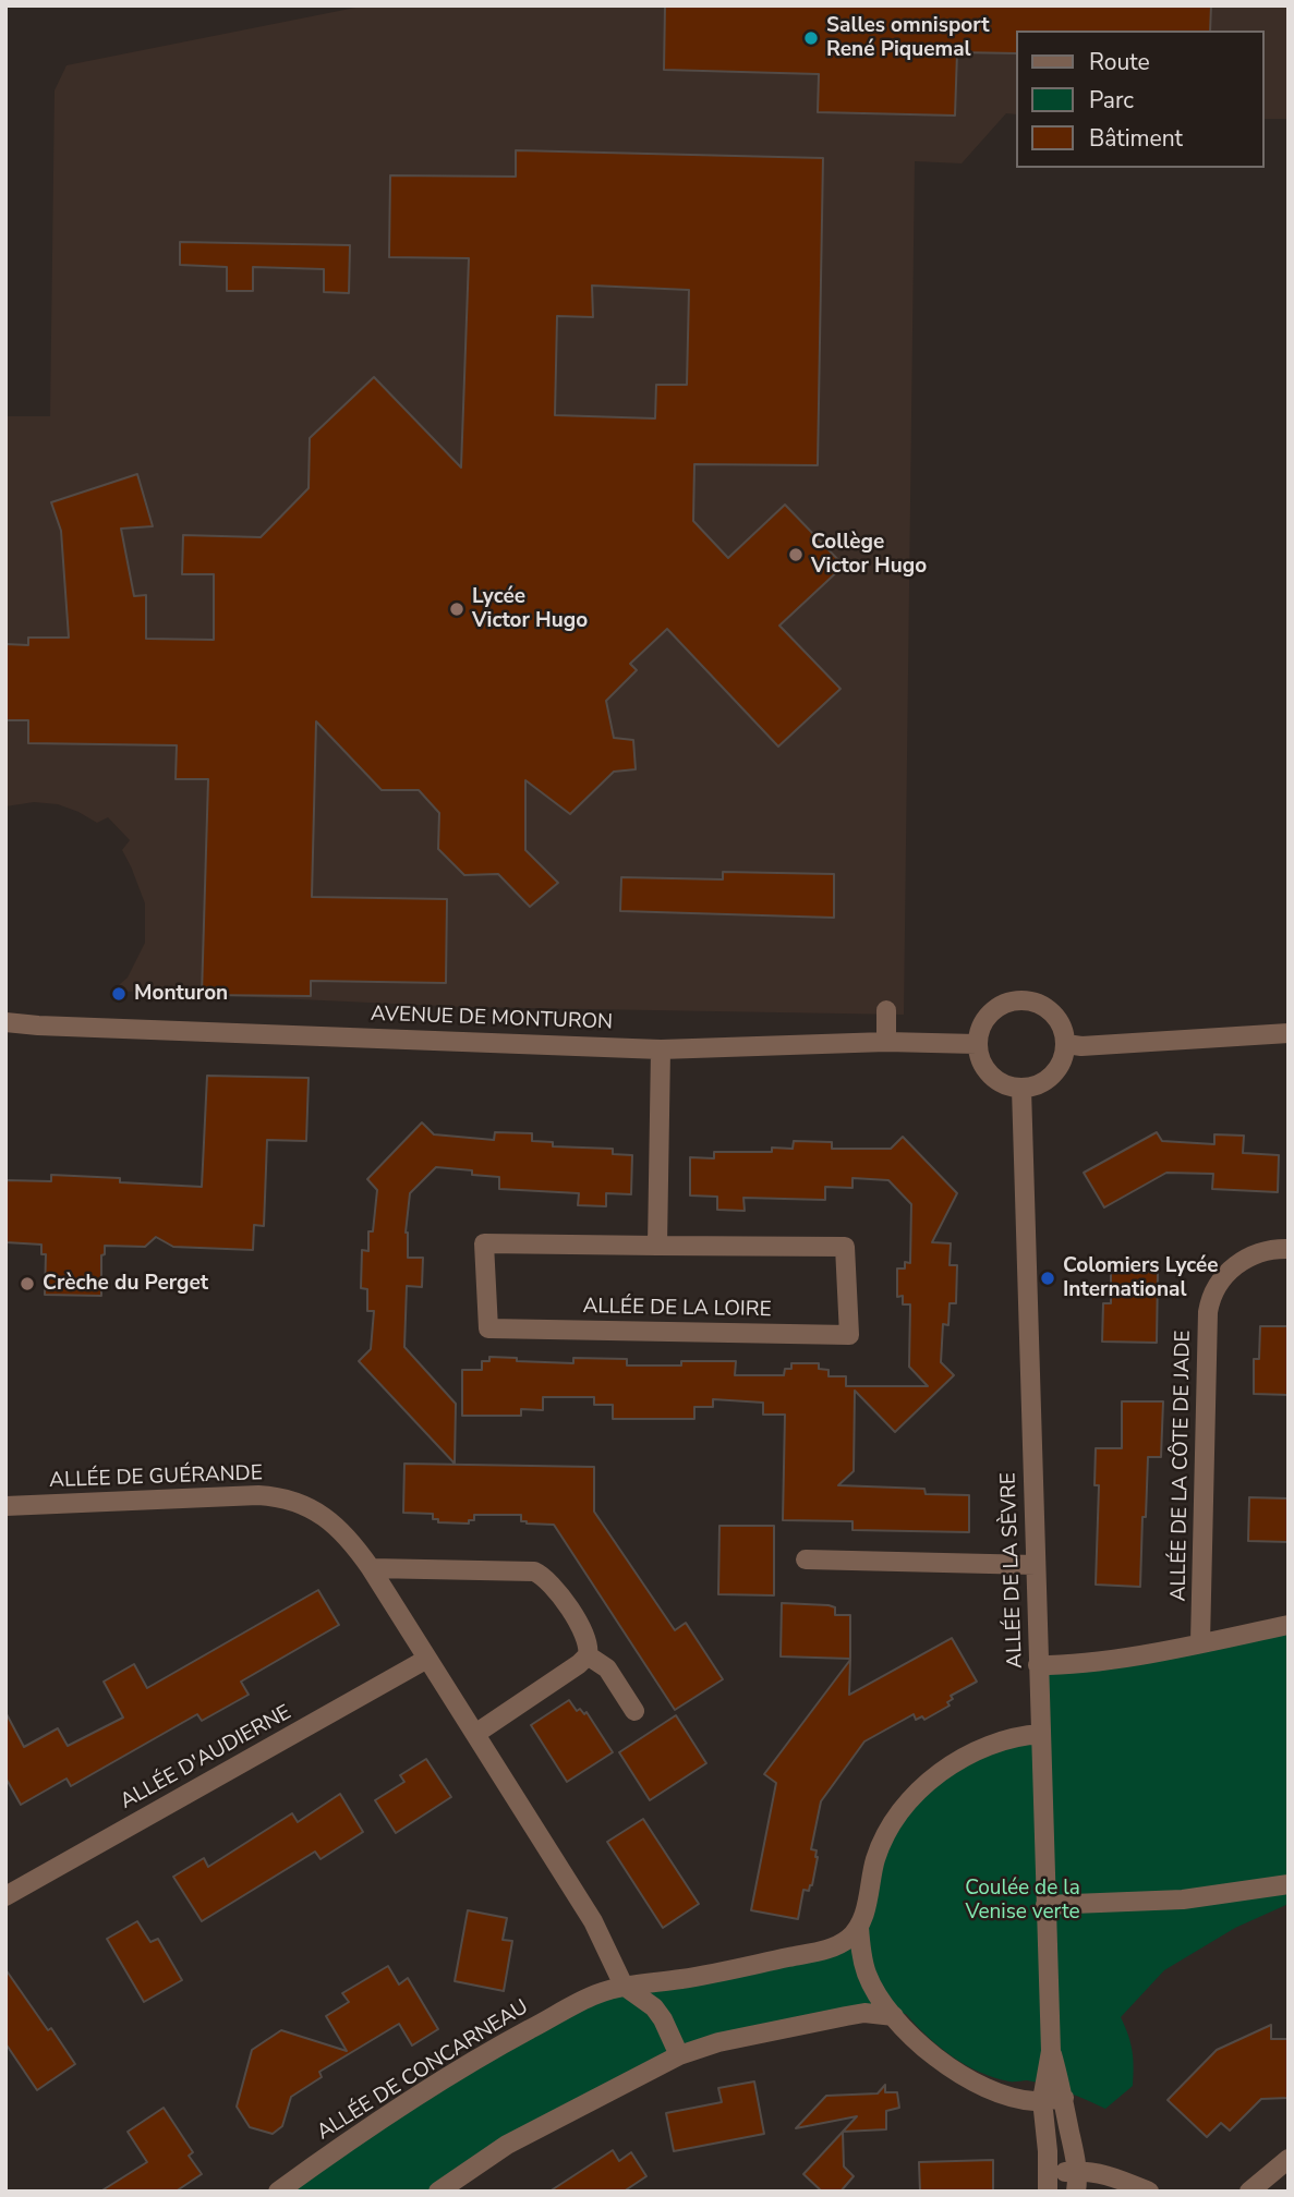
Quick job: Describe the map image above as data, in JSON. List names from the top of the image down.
{
  "streets": {
    "street": [
      "AVENUE DE MONTURON",
      "ALLÉE DE LA LOIRE",
      "ALLÉE DE LA CÔTE DE JADE",
      "ALLÉE DE GUÉRANDE",
      "ALLÉE DE LA SÈVRE",
      "ALLÉE D'AUDIERNE",
      "ALLÉE DE CONCARNEAU"
    ]
  },
  "crossings": [
    ["AVENUE DE MONTURON", "ALLÉE DE LA SÈVRE"],
    ["ALLÉE DE GUÉRANDE", "ALLÉE D'AUDIERNE"],
    ["ALLÉE DE GUÉRANDE", "ALLÉE DE CONCARNEAU"]
  ],
  "parks": ["Coulée de la Venise verte"],
  "places": [
    "Salles omnisport René Piquemal",
    "Collège Victor Hugo",
    "Lycée Victor Hugo",
    "Monturon",
    "Colomiers Lycée International",
    "Crèche du Perget"
  ],
  "legend": ["Route", "Parc", "Bâtiment"]
}
